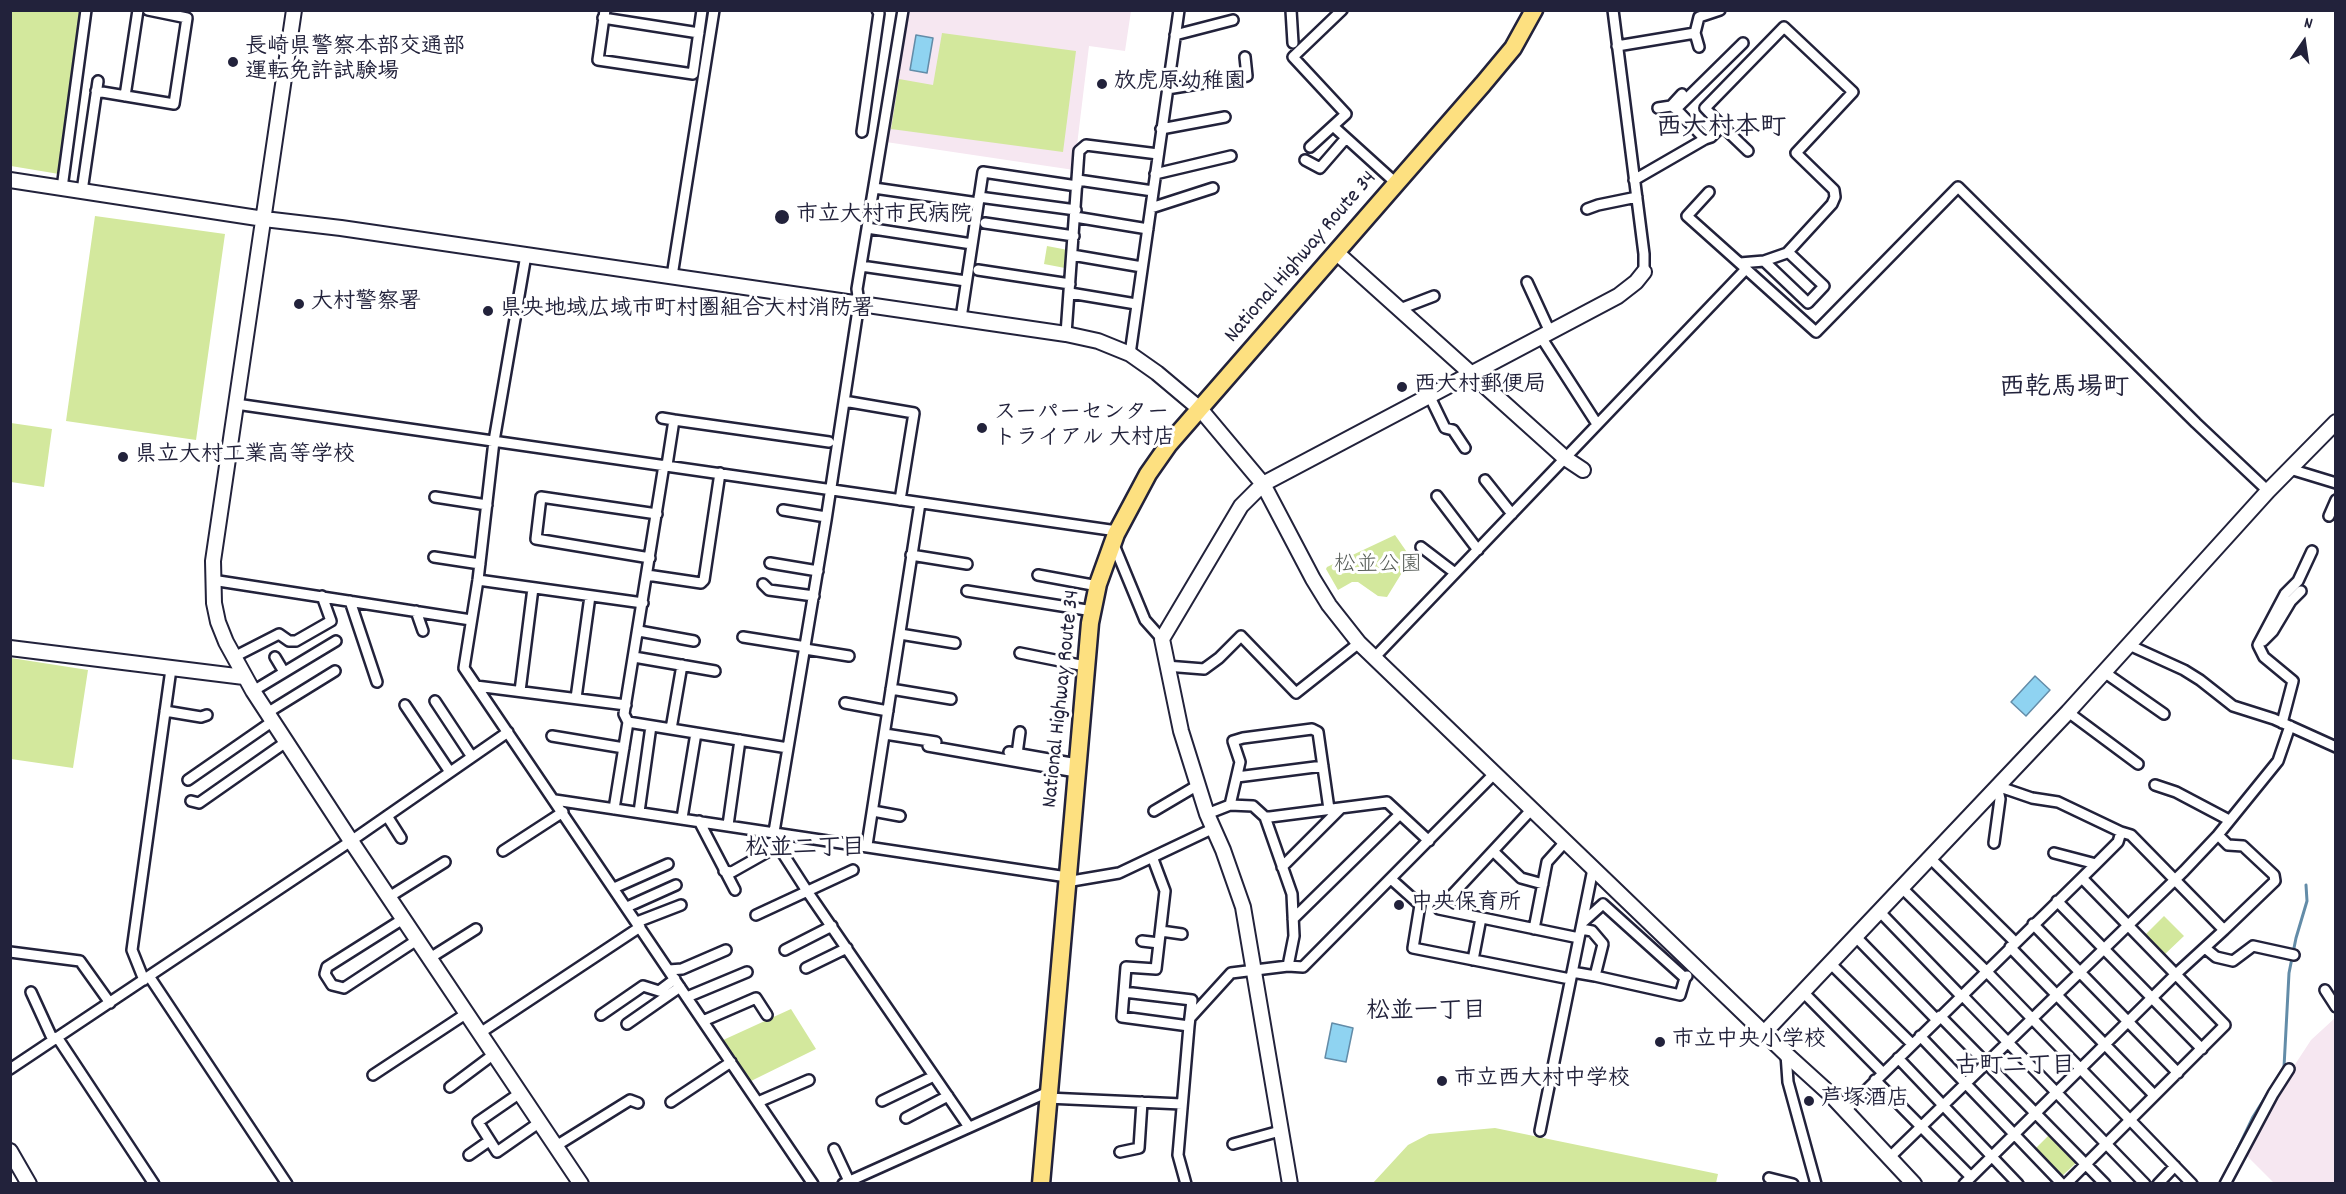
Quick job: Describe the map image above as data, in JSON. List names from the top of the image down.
{
  "streets": {
    "highway": ["National Highway Route 34"]
  },
  "districts": [
    "西大村本町",
    "西乾馬場町",
    "松並二丁目",
    "松並一丁目",
    "古町二丁目"
  ],
  "parks": ["松並公園"],
  "places": [
    "長崎県警察本部交通部 運転免許試験場",
    "放虎原幼稚園",
    "市立大村市民病院",
    "大村警察署",
    "県央地域広域市町村圏組合大村消防署",
    "西大村郵便局",
    "スーパーセンター トライアル 大村店",
    "県立大村工業高等学校",
    "中央保育所",
    "市立中央小学校",
    "市立西大村中学校",
    "芦塚酒店"
  ],
  "north": "top"
}
